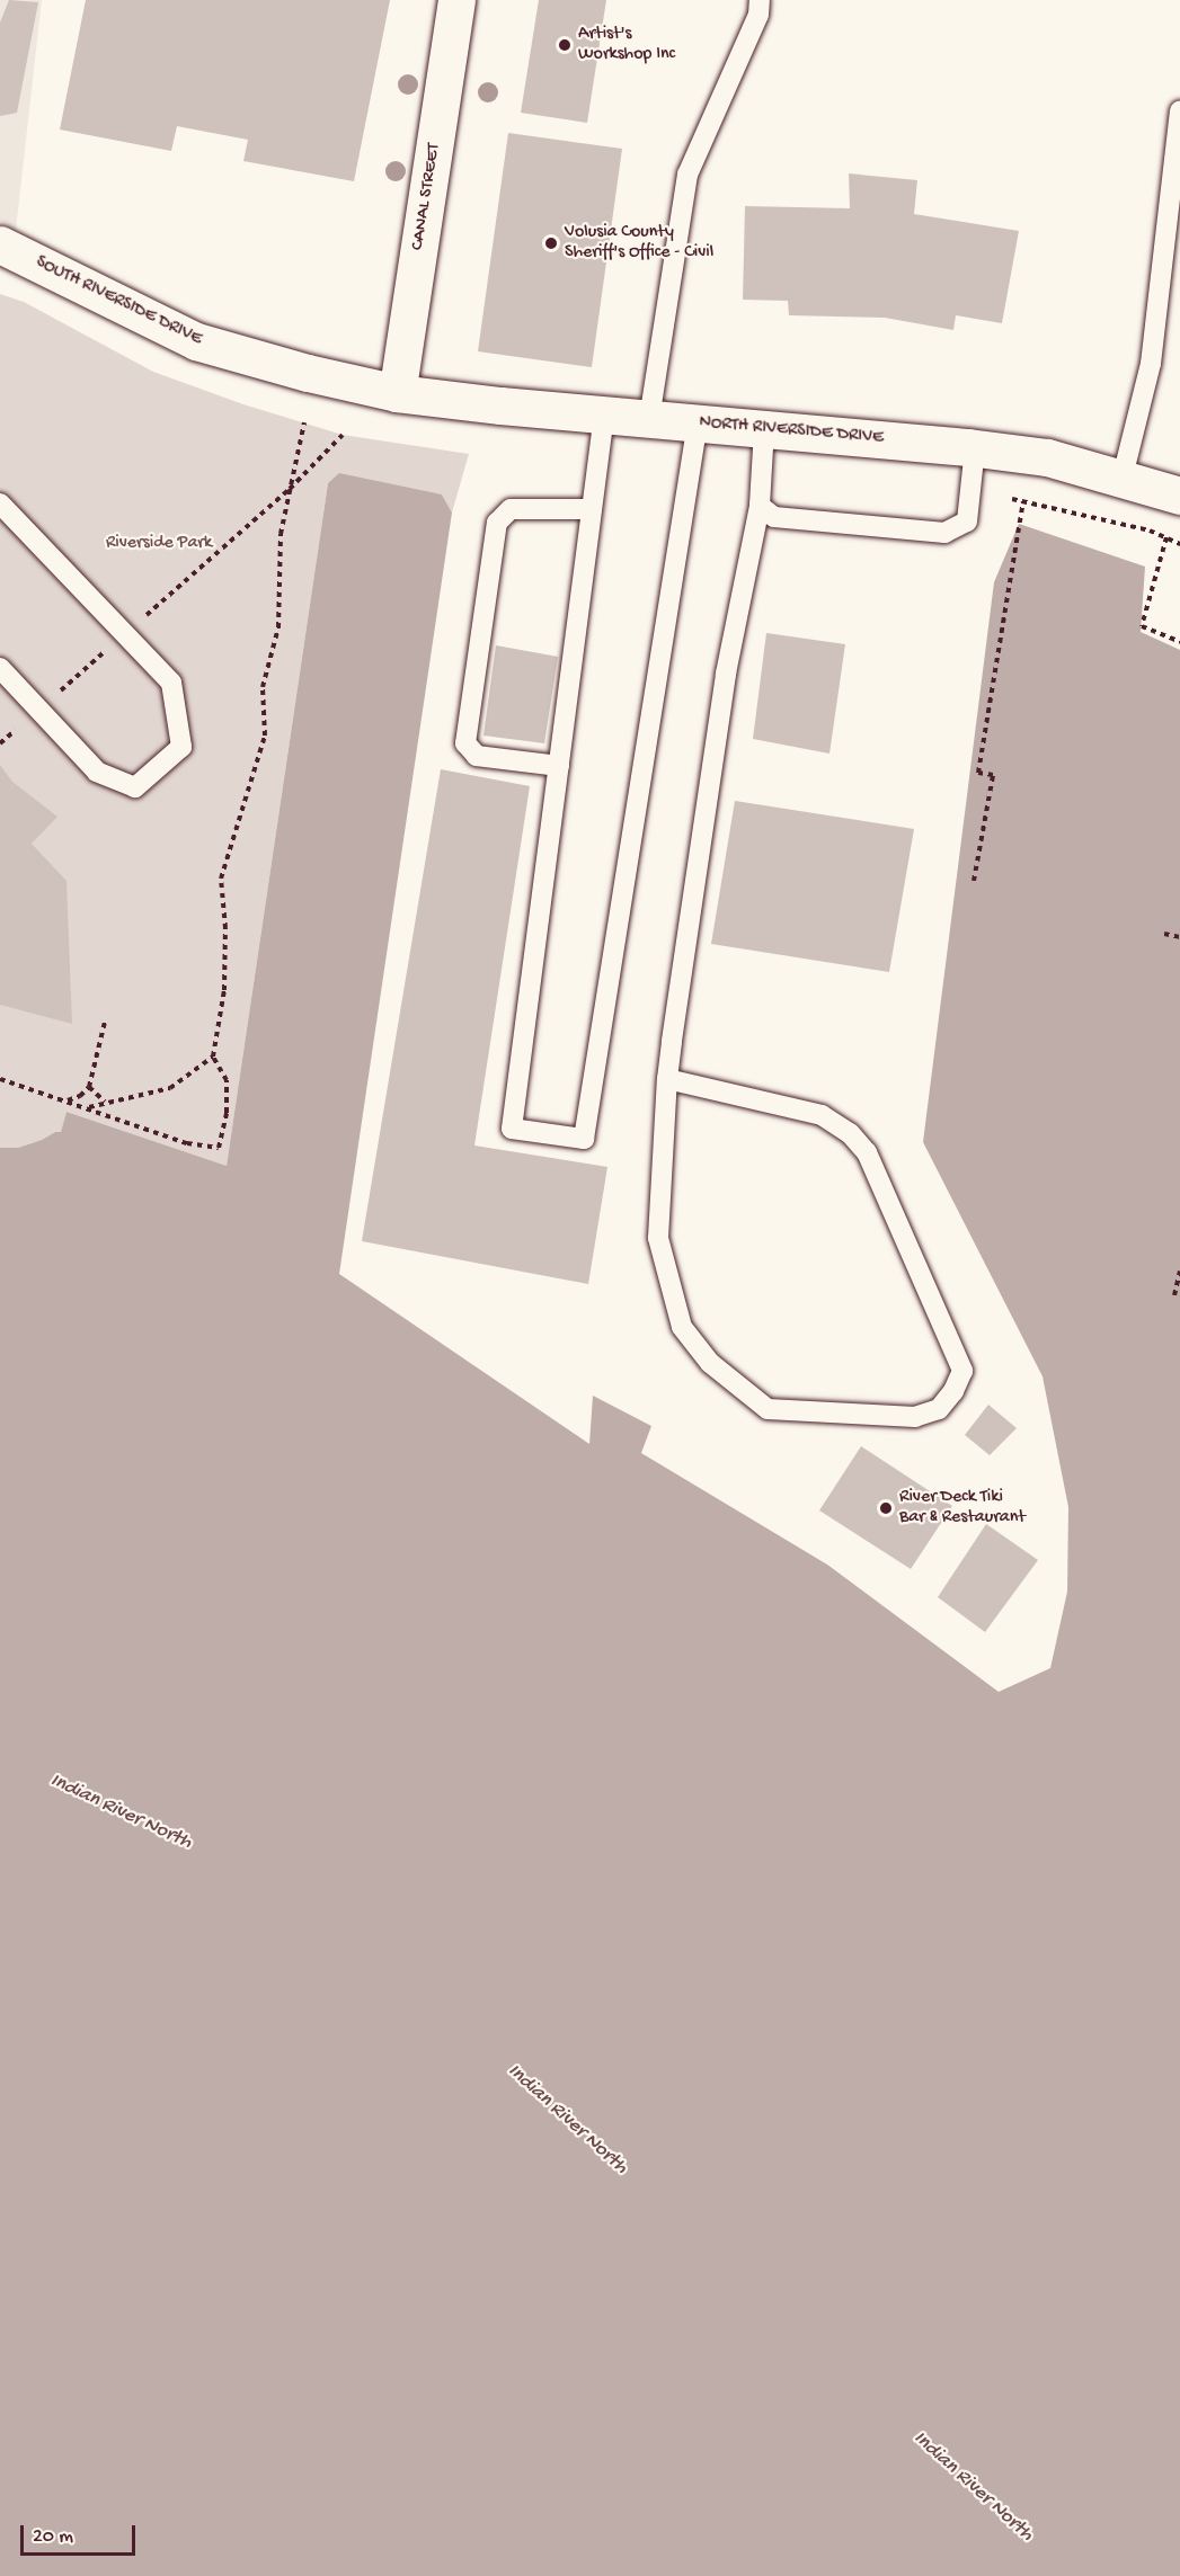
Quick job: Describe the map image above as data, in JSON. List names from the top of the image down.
{
  "streets": {
    "main road": ["CANAL STREET", "SOUTH RIVERSIDE DRIVE", "NORTH RIVERSIDE DRIVE"]
  },
  "crossings": [
    ["CANAL STREET", "SOUTH RIVERSIDE DRIVE"],
    ["CANAL STREET", "NORTH RIVERSIDE DRIVE"],
    ["SOUTH RIVERSIDE DRIVE", "NORTH RIVERSIDE DRIVE"]
  ],
  "water": ["Indian River North"],
  "parks": ["Riverside Park"],
  "places": ["Artist's Workshop Inc", "Volusia County Sheriff's Office - Civil", "River Deck Tiki Bar & Restaurant"],
  "scale_bar": "20 m"
}
